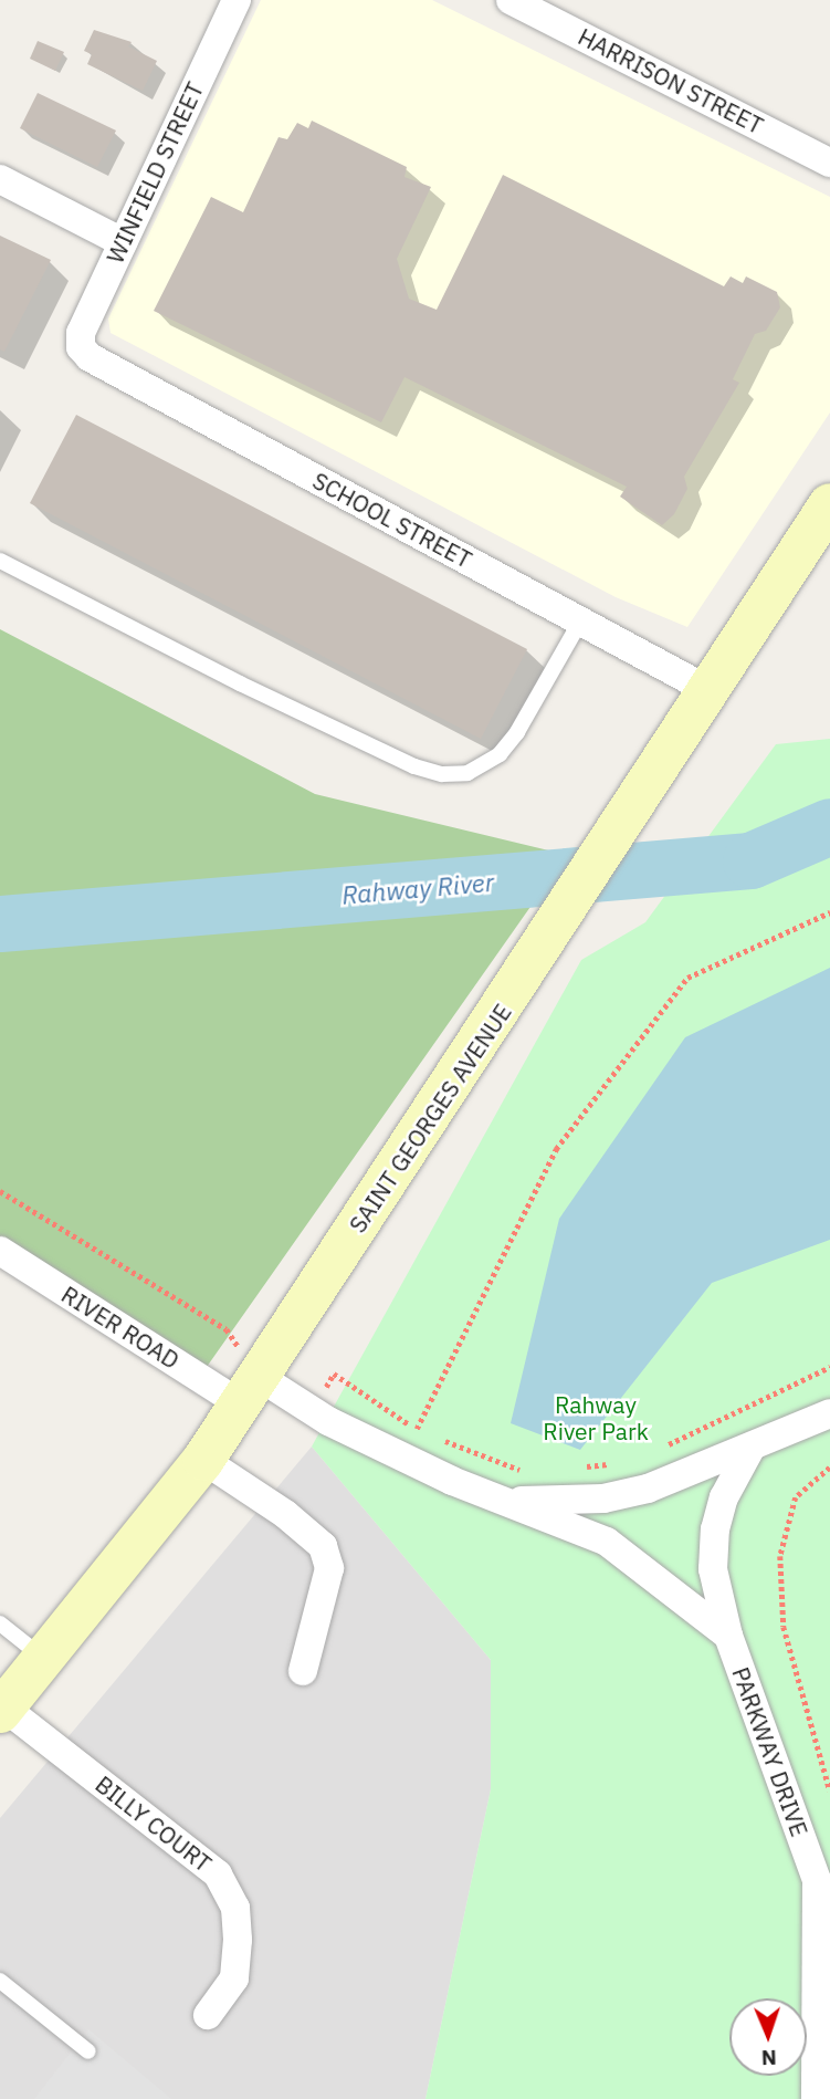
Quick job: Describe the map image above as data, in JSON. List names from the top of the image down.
{
  "streets": {
    "main road": ["SAINT GEORGES AVENUE"],
    "street": [
      "HARRISON STREET",
      "WINFIELD STREET",
      "SCHOOL STREET",
      "RIVER ROAD",
      "PARKWAY DRIVE",
      "BILLY COURT"
    ]
  },
  "crossings": [
    ["WINFIELD STREET", "SCHOOL STREET"],
    ["SCHOOL STREET", "SAINT GEORGES AVENUE"],
    ["SAINT GEORGES AVENUE", "RIVER ROAD"],
    ["SAINT GEORGES AVENUE", "PARKWAY DRIVE"],
    ["SAINT GEORGES AVENUE", "BILLY COURT"],
    ["RIVER ROAD", "PARKWAY DRIVE"]
  ],
  "water": ["Rahway River"],
  "parks": ["Rahway River Park"],
  "north": "bottom"
}
